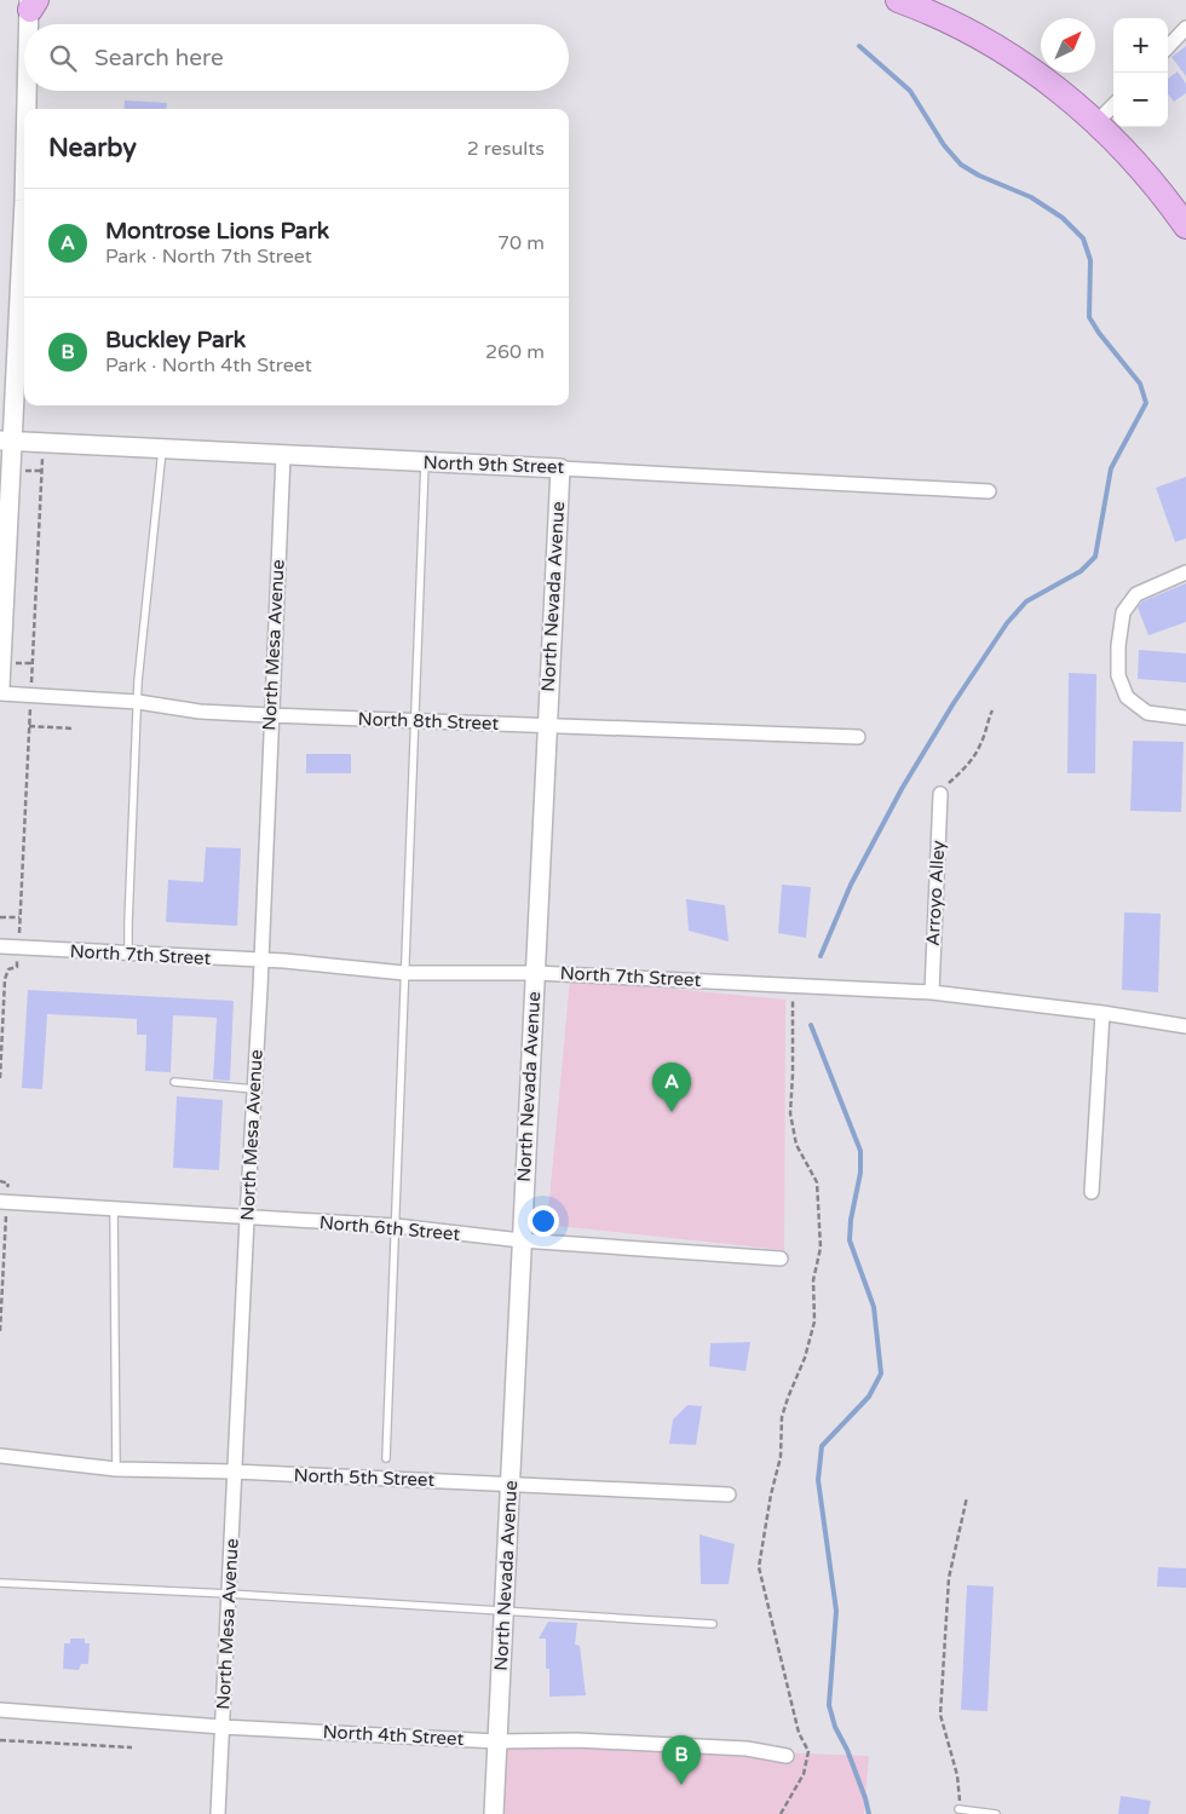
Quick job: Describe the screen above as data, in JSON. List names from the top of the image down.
{
  "streets": {
    "street": [
      "North 9th Street",
      "North Nevada Avenue",
      "North Mesa Avenue",
      "North 8th Street",
      "Arroyo Alley",
      "North 7th Street",
      "North 6th Street",
      "North 5th Street",
      "North 4th Street"
    ]
  },
  "crossings": [
    ["North 9th Street", "North Nevada Avenue"],
    ["North 9th Street", "North Mesa Avenue"],
    ["North Nevada Avenue", "North 8th Street"],
    ["North Nevada Avenue", "North 7th Street"],
    ["North Nevada Avenue", "North 6th Street"],
    ["North Nevada Avenue", "North 5th Street"],
    ["North Nevada Avenue", "North 4th Street"],
    ["North Mesa Avenue", "North 8th Street"],
    ["North Mesa Avenue", "North 7th Street"],
    ["North Mesa Avenue", "North 6th Street"],
    ["North Mesa Avenue", "North 5th Street"],
    ["North Mesa Avenue", "North 4th Street"],
    ["Arroyo Alley", "North 7th Street"]
  ],
  "north": "top right",
  "page": {
    "map_buttons": ["+", "−"],
    "search": "Search here",
    "heading": ["Nearby", "2 results"],
    "list": [
      {
        "mark": "A",
        "name": "Montrose Lions Park",
        "note": "Park · North 7th Street",
        "value": "70 m"
      },
      {
        "mark": "B",
        "name": "Buckley Park",
        "note": "Park · North 4th Street",
        "value": "260 m"
      }
    ],
    "pins": ["A", "B"]
  }
}
